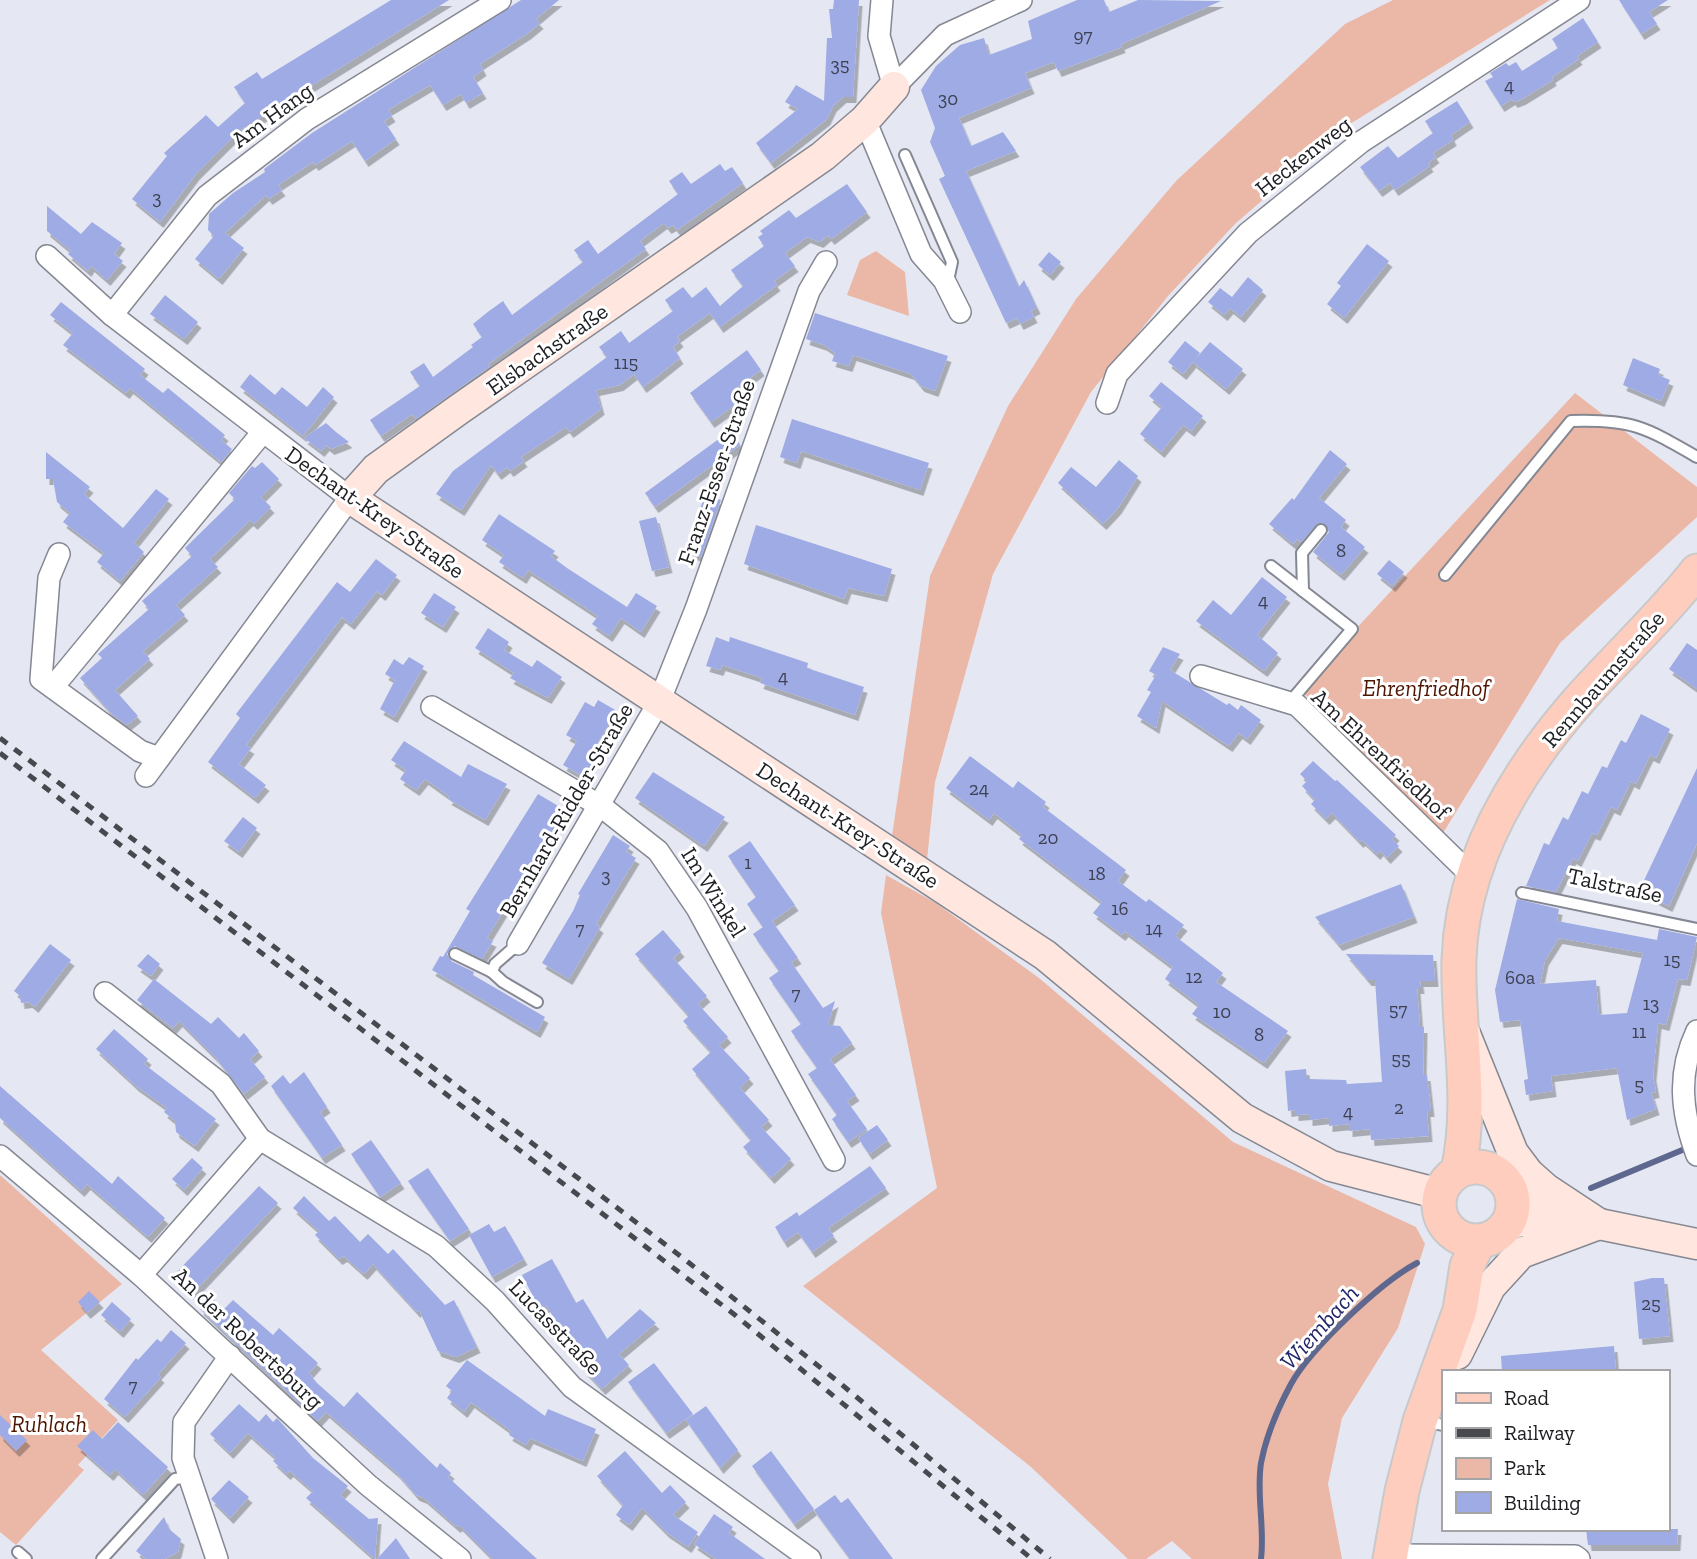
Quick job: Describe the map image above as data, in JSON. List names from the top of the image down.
{
  "streets": {
    "main road": ["Rennbaumstraße"],
    "street": [
      "Am Hang",
      "Heckenweg",
      "Elsbachstraße",
      "Franz-Esser-Straße",
      "Dechant-Krey-Straße",
      "Am Ehrenfriedhof",
      "Bernhard-Ridder-Straße",
      "Im Winkel",
      "Lucasstraße",
      "An der Robertsburg"
    ],
    "lane": ["Talstraße"]
  },
  "crossings": [
    ["Am Hang", "Dechant-Krey-Straße"],
    ["Elsbachstraße", "Dechant-Krey-Straße"],
    ["Franz-Esser-Straße", "Dechant-Krey-Straße"],
    ["Franz-Esser-Straße", "Bernhard-Ridder-Straße"],
    ["Dechant-Krey-Straße", "Rennbaumstraße"],
    ["Dechant-Krey-Straße", "Bernhard-Ridder-Straße"],
    ["Rennbaumstraße", "Am Ehrenfriedhof"],
    ["Bernhard-Ridder-Straße", "Im Winkel"]
  ],
  "water": ["Wiembach"],
  "parks": ["Ehrenfriedhof", "Ruhlach"],
  "house_numbers": [
    "97",
    "35",
    "4",
    "30",
    "3",
    "115",
    "8",
    "4",
    "4",
    "24",
    "20",
    "1",
    "18",
    "3",
    "16",
    "7",
    "14",
    "15",
    "12",
    "60a",
    "7",
    "13",
    "57",
    "10",
    "11",
    "8",
    "55",
    "5",
    "2",
    "4",
    "25",
    "7"
  ],
  "legend": [
    "Road",
    "Railway",
    "Park",
    "Building"
  ]
}
